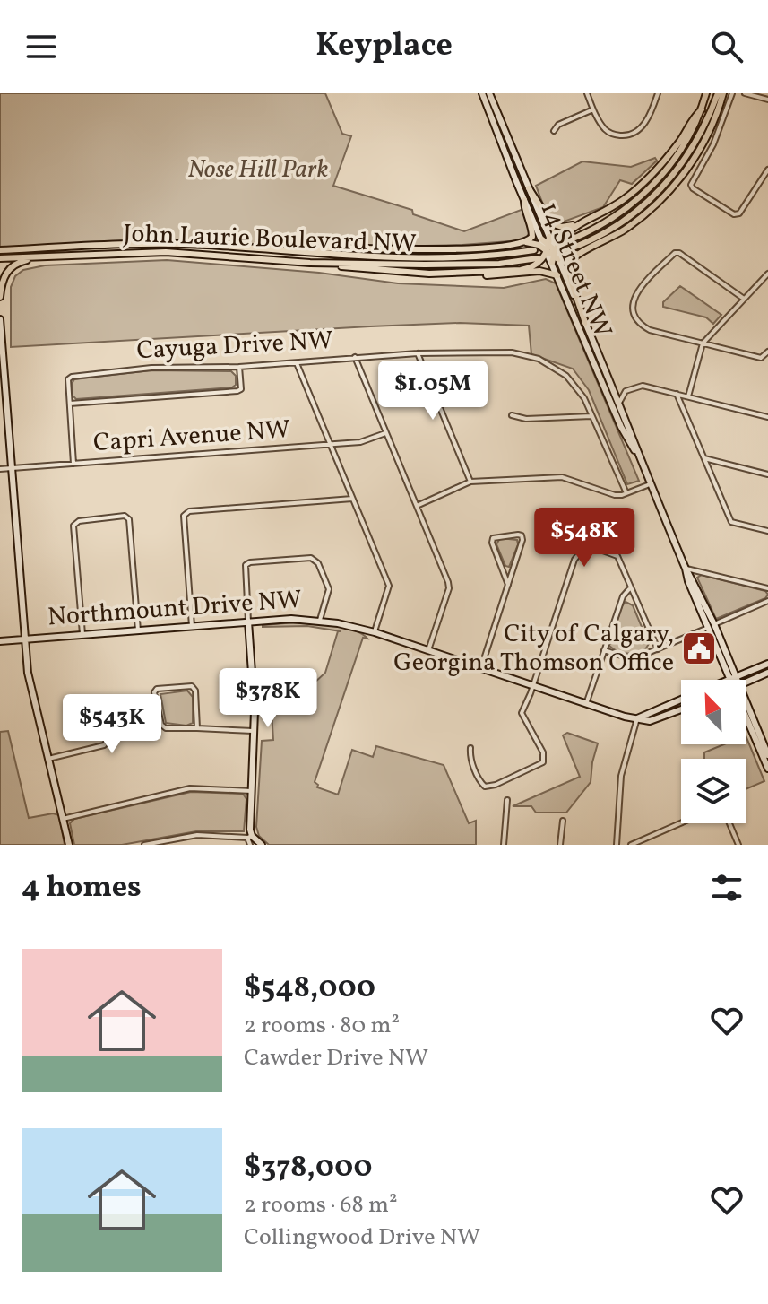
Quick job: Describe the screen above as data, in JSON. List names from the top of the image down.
{
  "streets": {
    "main road": ["John Laurie Boulevard NW"],
    "street": [
      "14 Street NW",
      "Cayuga Drive NW",
      "Capri Avenue NW",
      "Northmount Drive NW"
    ]
  },
  "crossings": [
    ["Cayuga Drive NW", "Capri Avenue NW"]
  ],
  "parks": ["Nose Hill Park"],
  "places": {
    "public building": ["City of Calgary, Georgina Thomson Office"]
  },
  "north": "top left",
  "page": {
    "header": "Keyplace",
    "price": [
      "$1.05M",
      "$548K",
      "$378K",
      "$543K"
    ],
    "heading": "4 homes",
    "list": [
      {
        "name": "$548,000",
        "note": "2 rooms · 80 m² · Cawder Drive NW"
      },
      {
        "name": "$378,000",
        "note": "2 rooms · 68 m² · Collingwood Drive NW"
      }
    ]
  }
}
